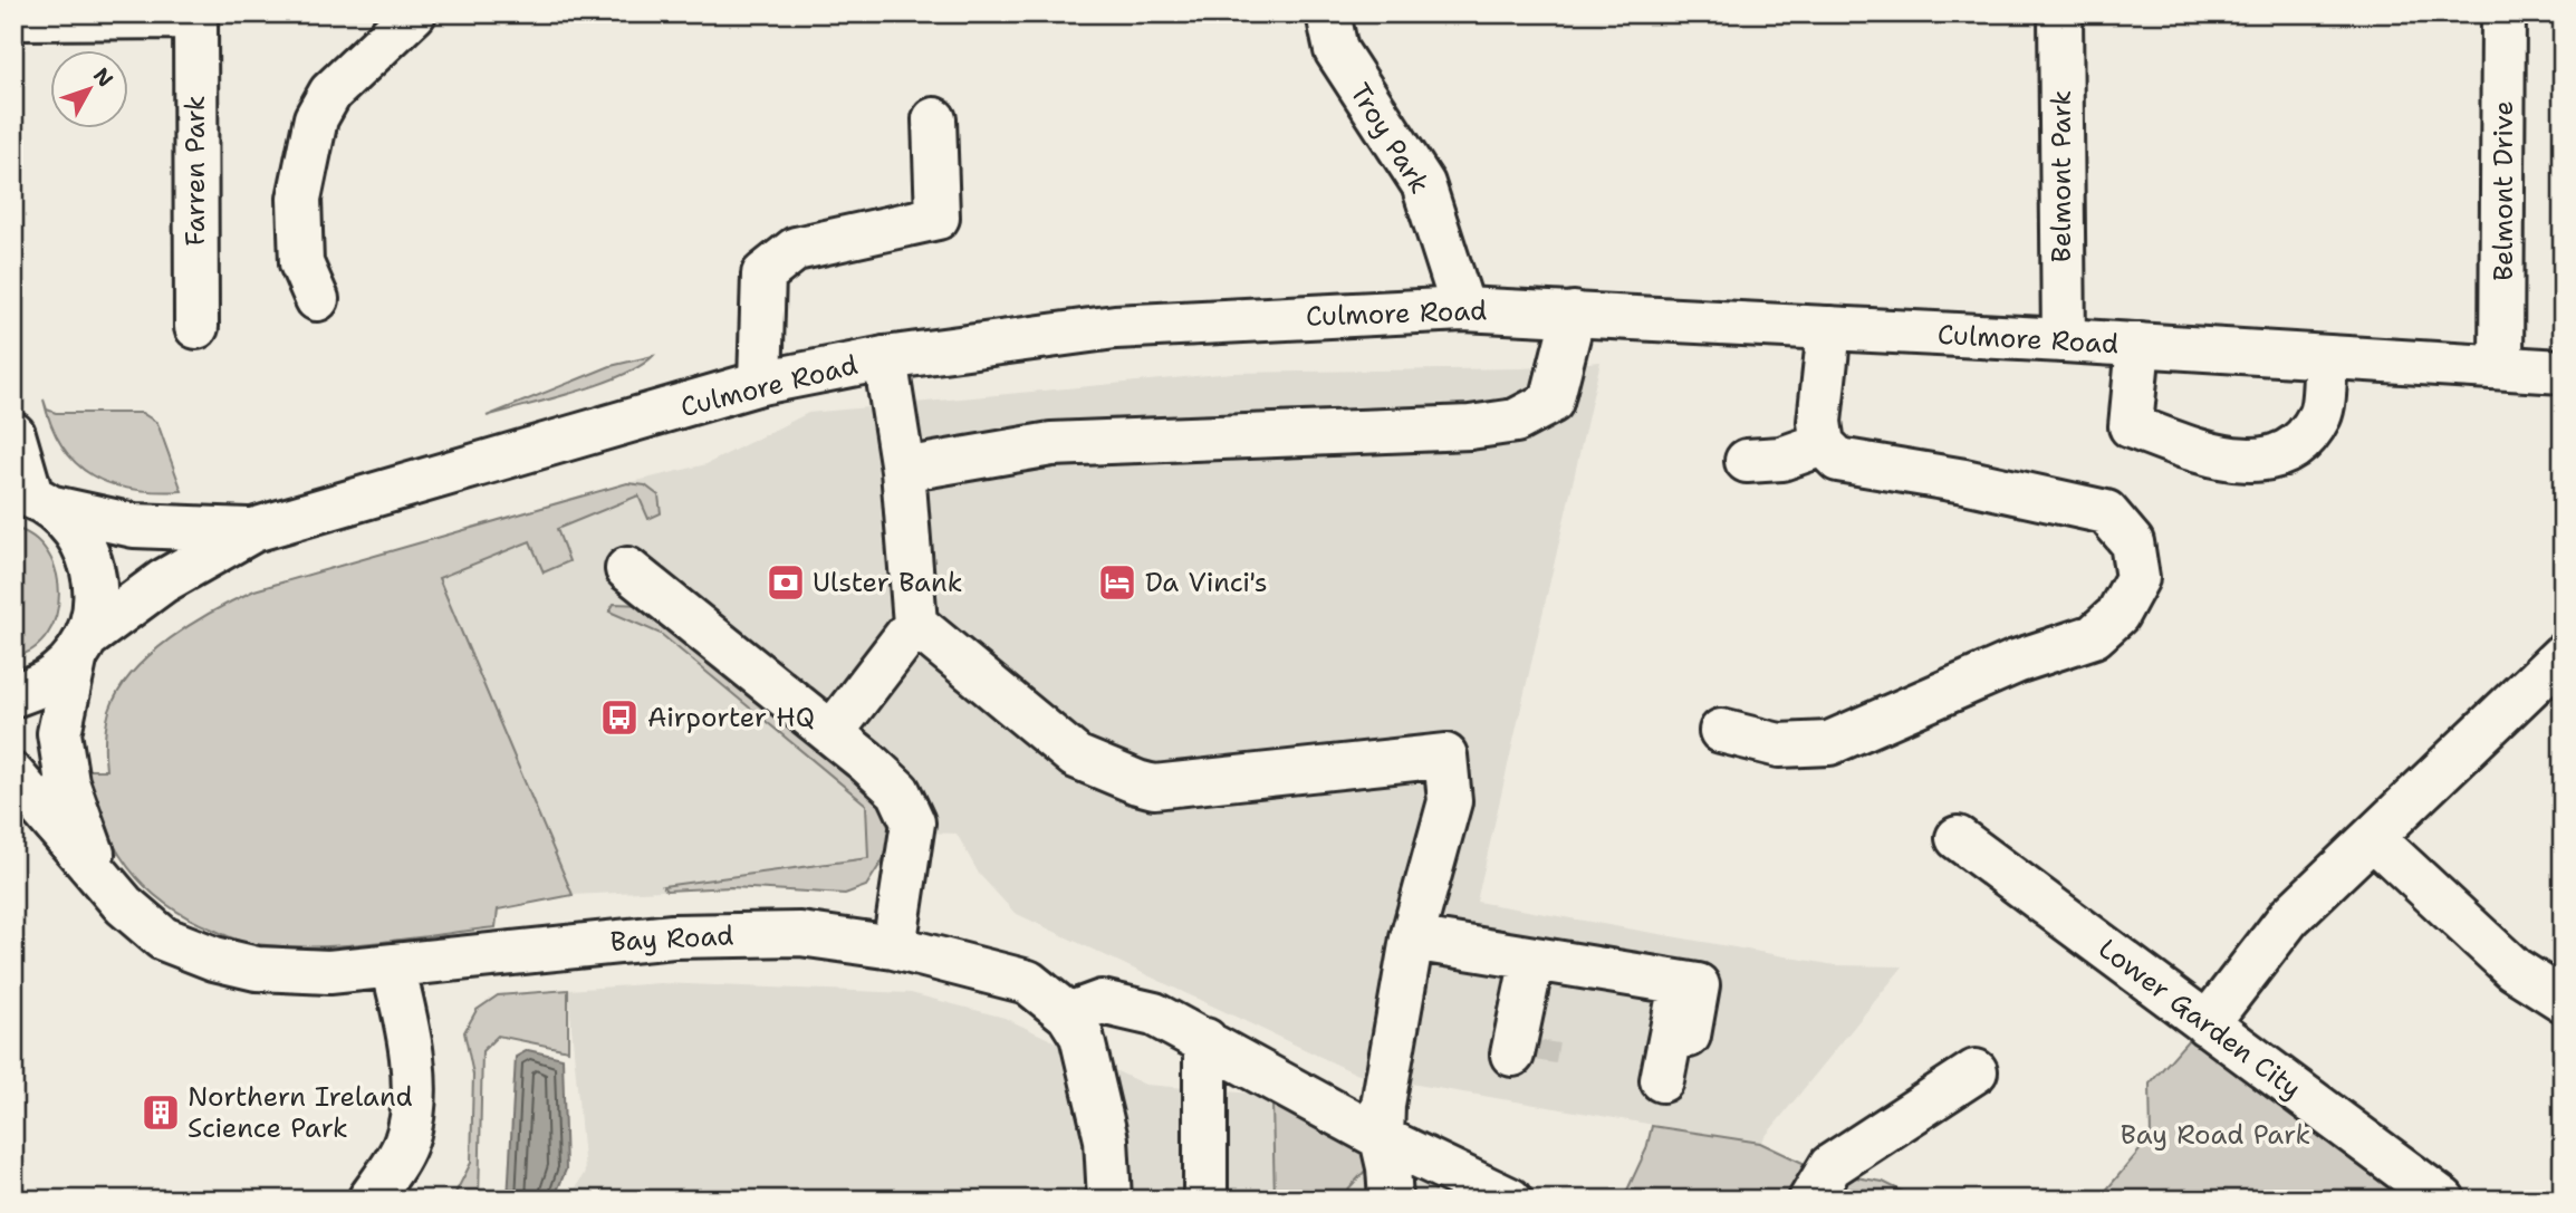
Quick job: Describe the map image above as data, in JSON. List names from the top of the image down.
{
  "streets": {
    "main road": [
      "Troy Park",
      "Farren Park",
      "Belmont Park",
      "Belmont Drive",
      "Culmore Road",
      "Bay Road",
      "Lower Garden City"
    ]
  },
  "crossings": [
    ["Troy Park", "Culmore Road"],
    ["Belmont Park", "Culmore Road"],
    ["Belmont Drive", "Culmore Road"],
    ["Culmore Road", "Bay Road"]
  ],
  "parks": ["Bay Road Park"],
  "places": {
    "bank": ["Ulster Bank"],
    "hotel": ["Da Vinci's"],
    "bus stop": ["Airporter HQ"],
    "building": ["Northern Ireland Science Park"]
  },
  "north": "top right"
}
